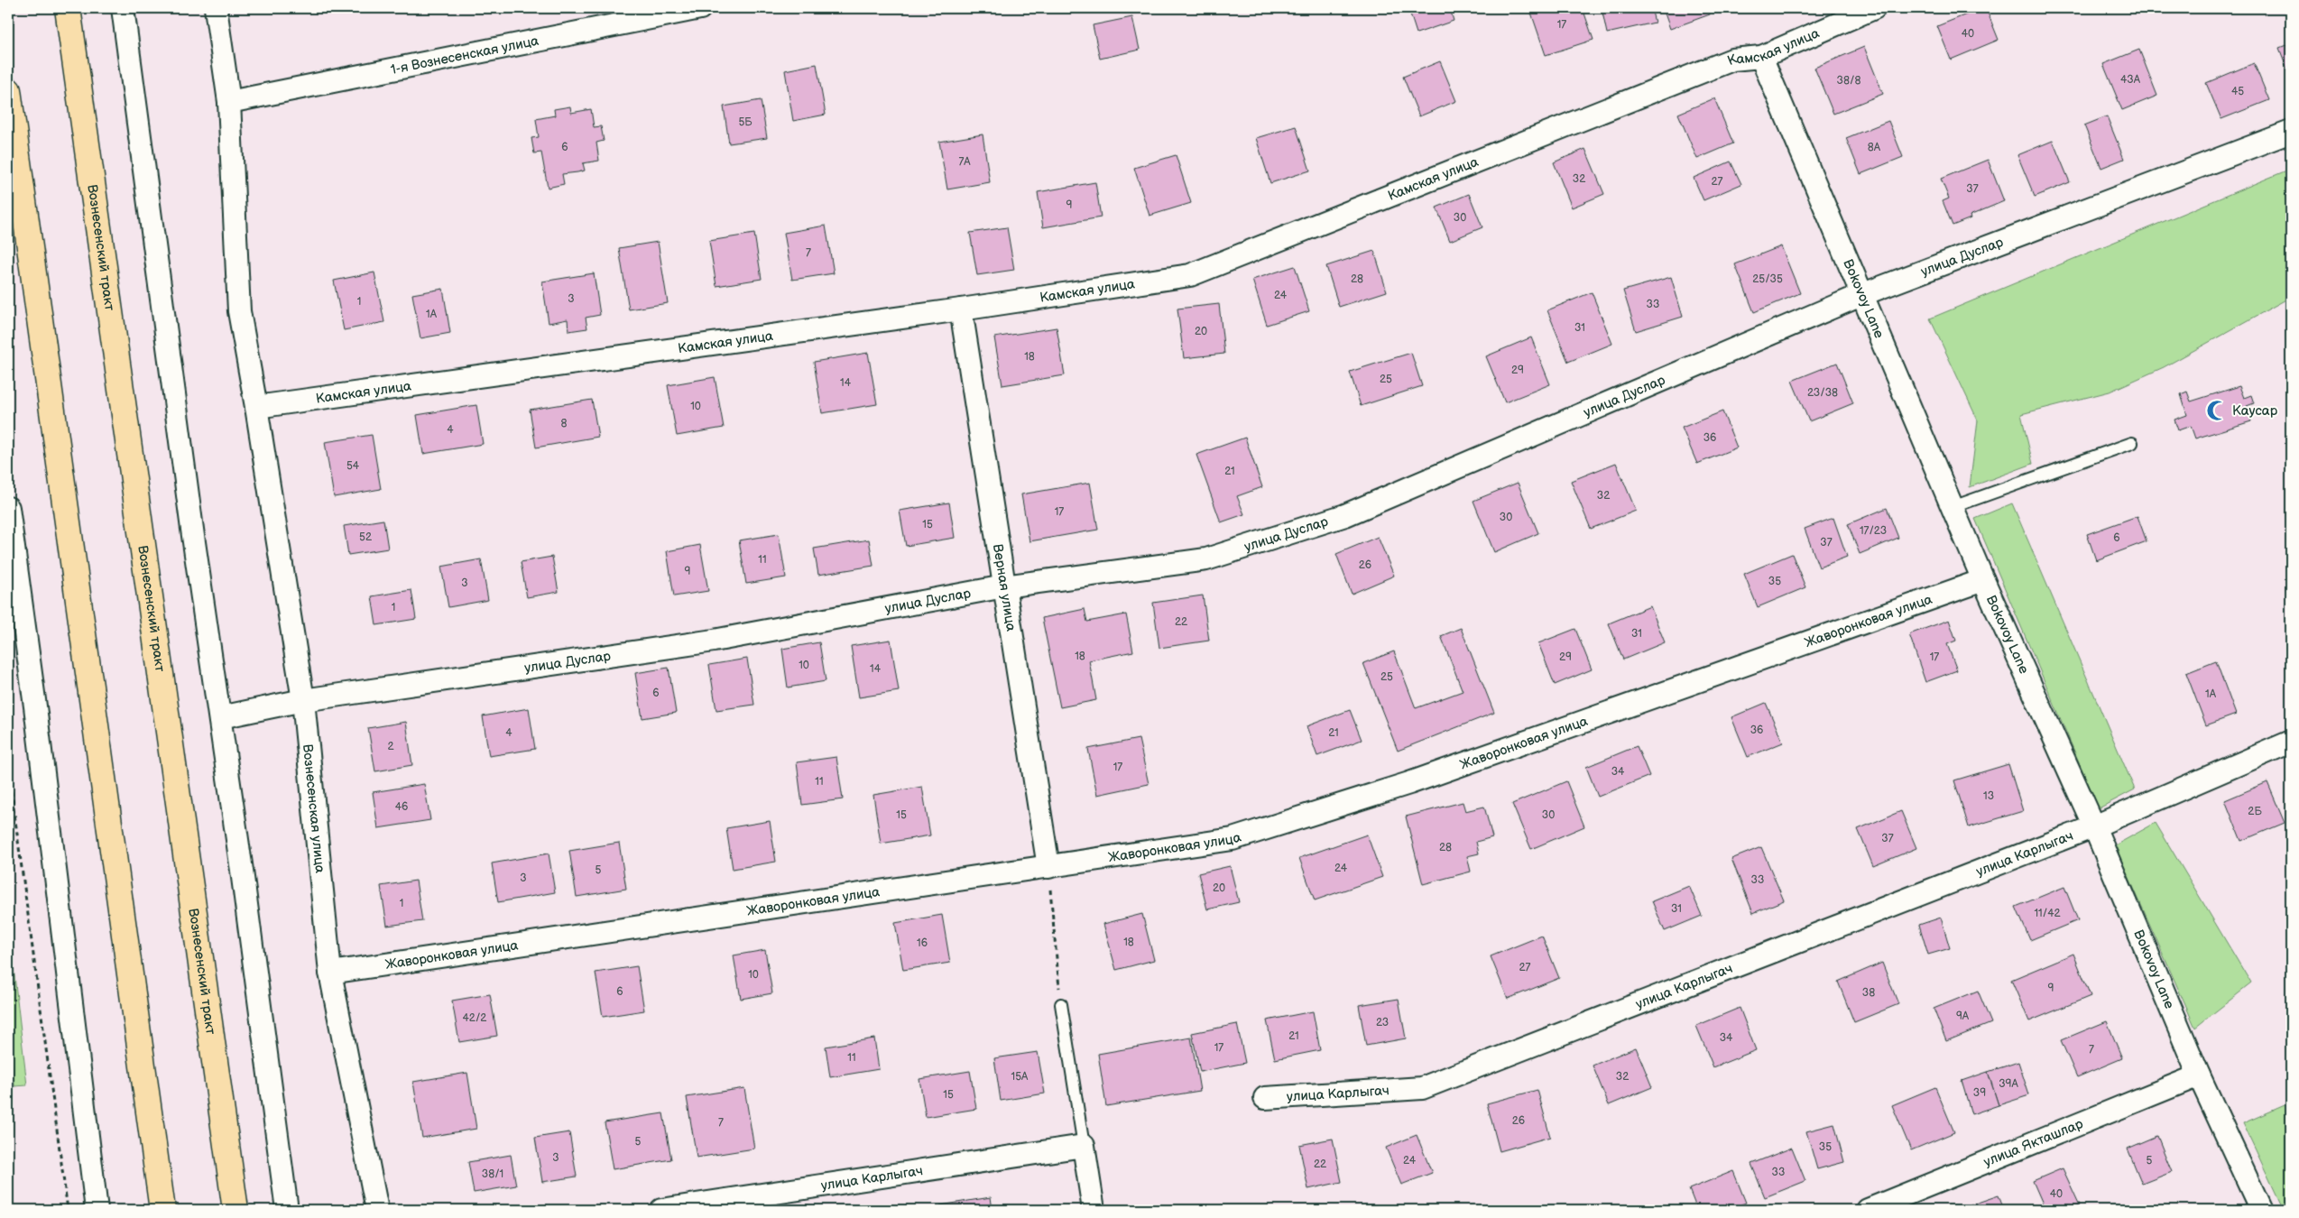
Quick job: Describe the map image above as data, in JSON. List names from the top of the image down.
{
  "streets": {
    "main road": ["Вознесенский тракт"],
    "street": [
      "Камская улица",
      "1-я Вознесенская улица",
      "улица Дуслар",
      "Bokovoy Lane",
      "Верная улица",
      "Жаворонковая улица",
      "Вознесенская улица",
      "улица Карлыгач",
      "улица Якташлар"
    ]
  },
  "crossings": [
    ["Камская улица", "Bokovoy Lane"],
    ["Камская улица", "Верная улица"],
    ["Камская улица", "Вознесенская улица"],
    ["1-я Вознесенская улица", "Вознесенская улица"],
    ["улица Дуслар", "Bokovoy Lane"],
    ["улица Дуслар", "Верная улица"],
    ["улица Дуслар", "Вознесенская улица"],
    ["Bokovoy Lane", "Жаворонковая улица"],
    ["Bokovoy Lane", "улица Карлыгач"],
    ["Bokovoy Lane", "улица Якташлар"],
    ["Верная улица", "Жаворонковая улица"],
    ["Жаворонковая улица", "Вознесенская улица"]
  ],
  "places": {
    "mosque": ["Каусар"]
  },
  "house_numbers": [
    "17",
    "40",
    "43А",
    "38/8",
    "45",
    "5Б",
    "6",
    "8A",
    "7А",
    "32",
    "27",
    "37",
    "9",
    "30",
    "7",
    "28",
    "25/35",
    "24",
    "3",
    "1",
    "33",
    "1А",
    "31",
    "20",
    "18",
    "29",
    "25",
    "14",
    "23/38",
    "10",
    "8",
    "4",
    "36",
    "54",
    "21",
    "32",
    "17",
    "30",
    "15",
    "17/23",
    "52",
    "6",
    "37",
    "11",
    "26",
    "9",
    "35",
    "3",
    "1",
    "22",
    "31",
    "18",
    "29",
    "17",
    "10",
    "14",
    "25",
    "6",
    "1А",
    "36",
    "4",
    "21",
    "2",
    "17",
    "34",
    "11",
    "13",
    "46",
    "2Б",
    "15",
    "30",
    "37",
    "28",
    "24",
    "5",
    "3",
    "33",
    "20",
    "1",
    "31",
    "11/42",
    "18",
    "16",
    "27",
    "10",
    "9",
    "6",
    "38",
    "9А",
    "42/2",
    "23",
    "21",
    "34",
    "17",
    "7",
    "11",
    "15А",
    "32",
    "39А",
    "39",
    "15",
    "26",
    "7",
    "5",
    "35",
    "3",
    "24",
    "5",
    "22",
    "33",
    "38/1",
    "40"
  ]
}
